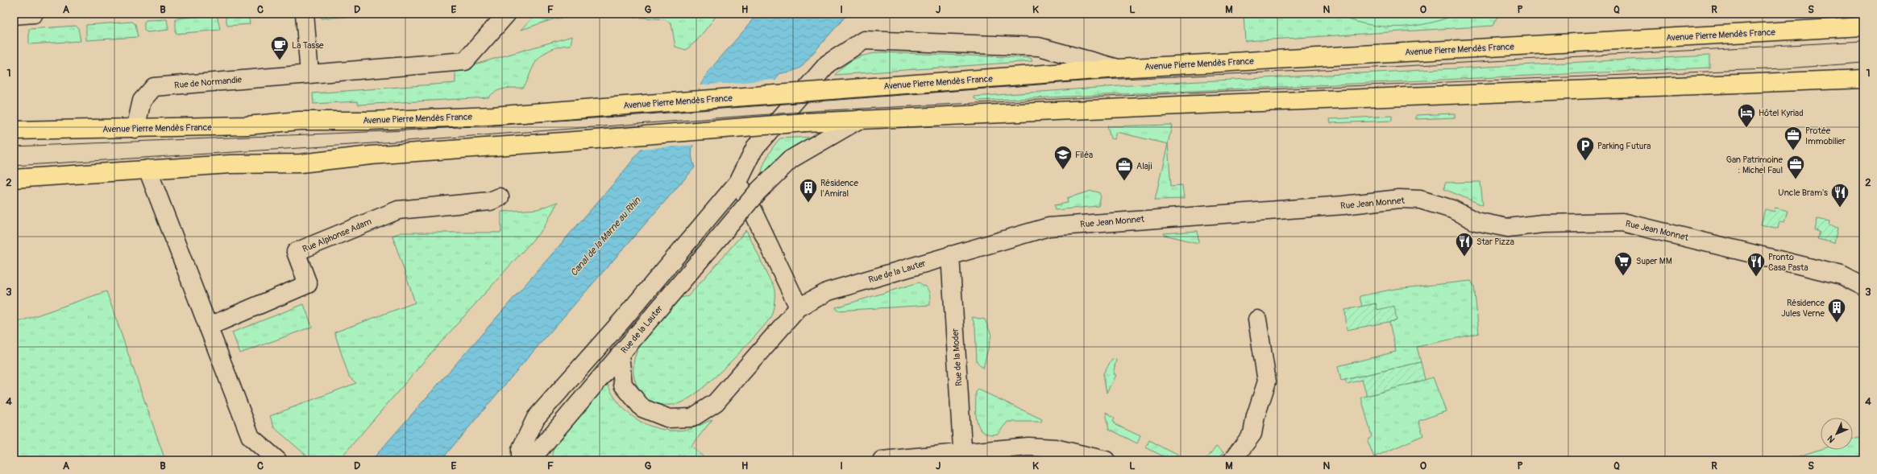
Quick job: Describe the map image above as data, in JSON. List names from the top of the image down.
{
  "streets": {
    "main road": ["Avenue Pierre Mendès France"],
    "street": [
      "Rue de Normandie",
      "Rue Jean Monnet",
      "Rue Alphonse Adam",
      "Rue de la Lauter",
      "Rue de la Moder"
    ]
  },
  "crossings": [
    ["Avenue Pierre Mendès France", "Rue de Normandie"],
    ["Rue Jean Monnet", "Rue de la Lauter"],
    ["Rue Jean Monnet", "Rue de la Moder"],
    ["Rue de la Lauter", "Rue de la Moder"]
  ],
  "water": ["Canal de la Marne au Rhin"],
  "places": {
    "cafe": ["La Tasse"],
    "hotel": ["Hôtel Kyriad"],
    "office": ["Protée Immobilier", "Gan Patrimoine : Michel Faul", "Alaji"],
    "parking": ["Parking Futura"],
    "school or university": ["Filéa"],
    "building": ["Résidence l'Amiral", "Résidence Jules Verne"],
    "restaurant": ["Uncle Bram's", "Star Pizza", "Pronto Casa Pasta"],
    "supermarket": ["Super MM"]
  },
  "north": "bottom left",
  "grid": {
    "columns": [
      "A",
      "B",
      "C",
      "D",
      "E",
      "F",
      "G",
      "H",
      "I",
      "J",
      "K",
      "L",
      "M",
      "N",
      "O",
      "P",
      "Q",
      "R",
      "S"
    ],
    "rows": [
      "1",
      "2",
      "3",
      "4"
    ]
  }
}
